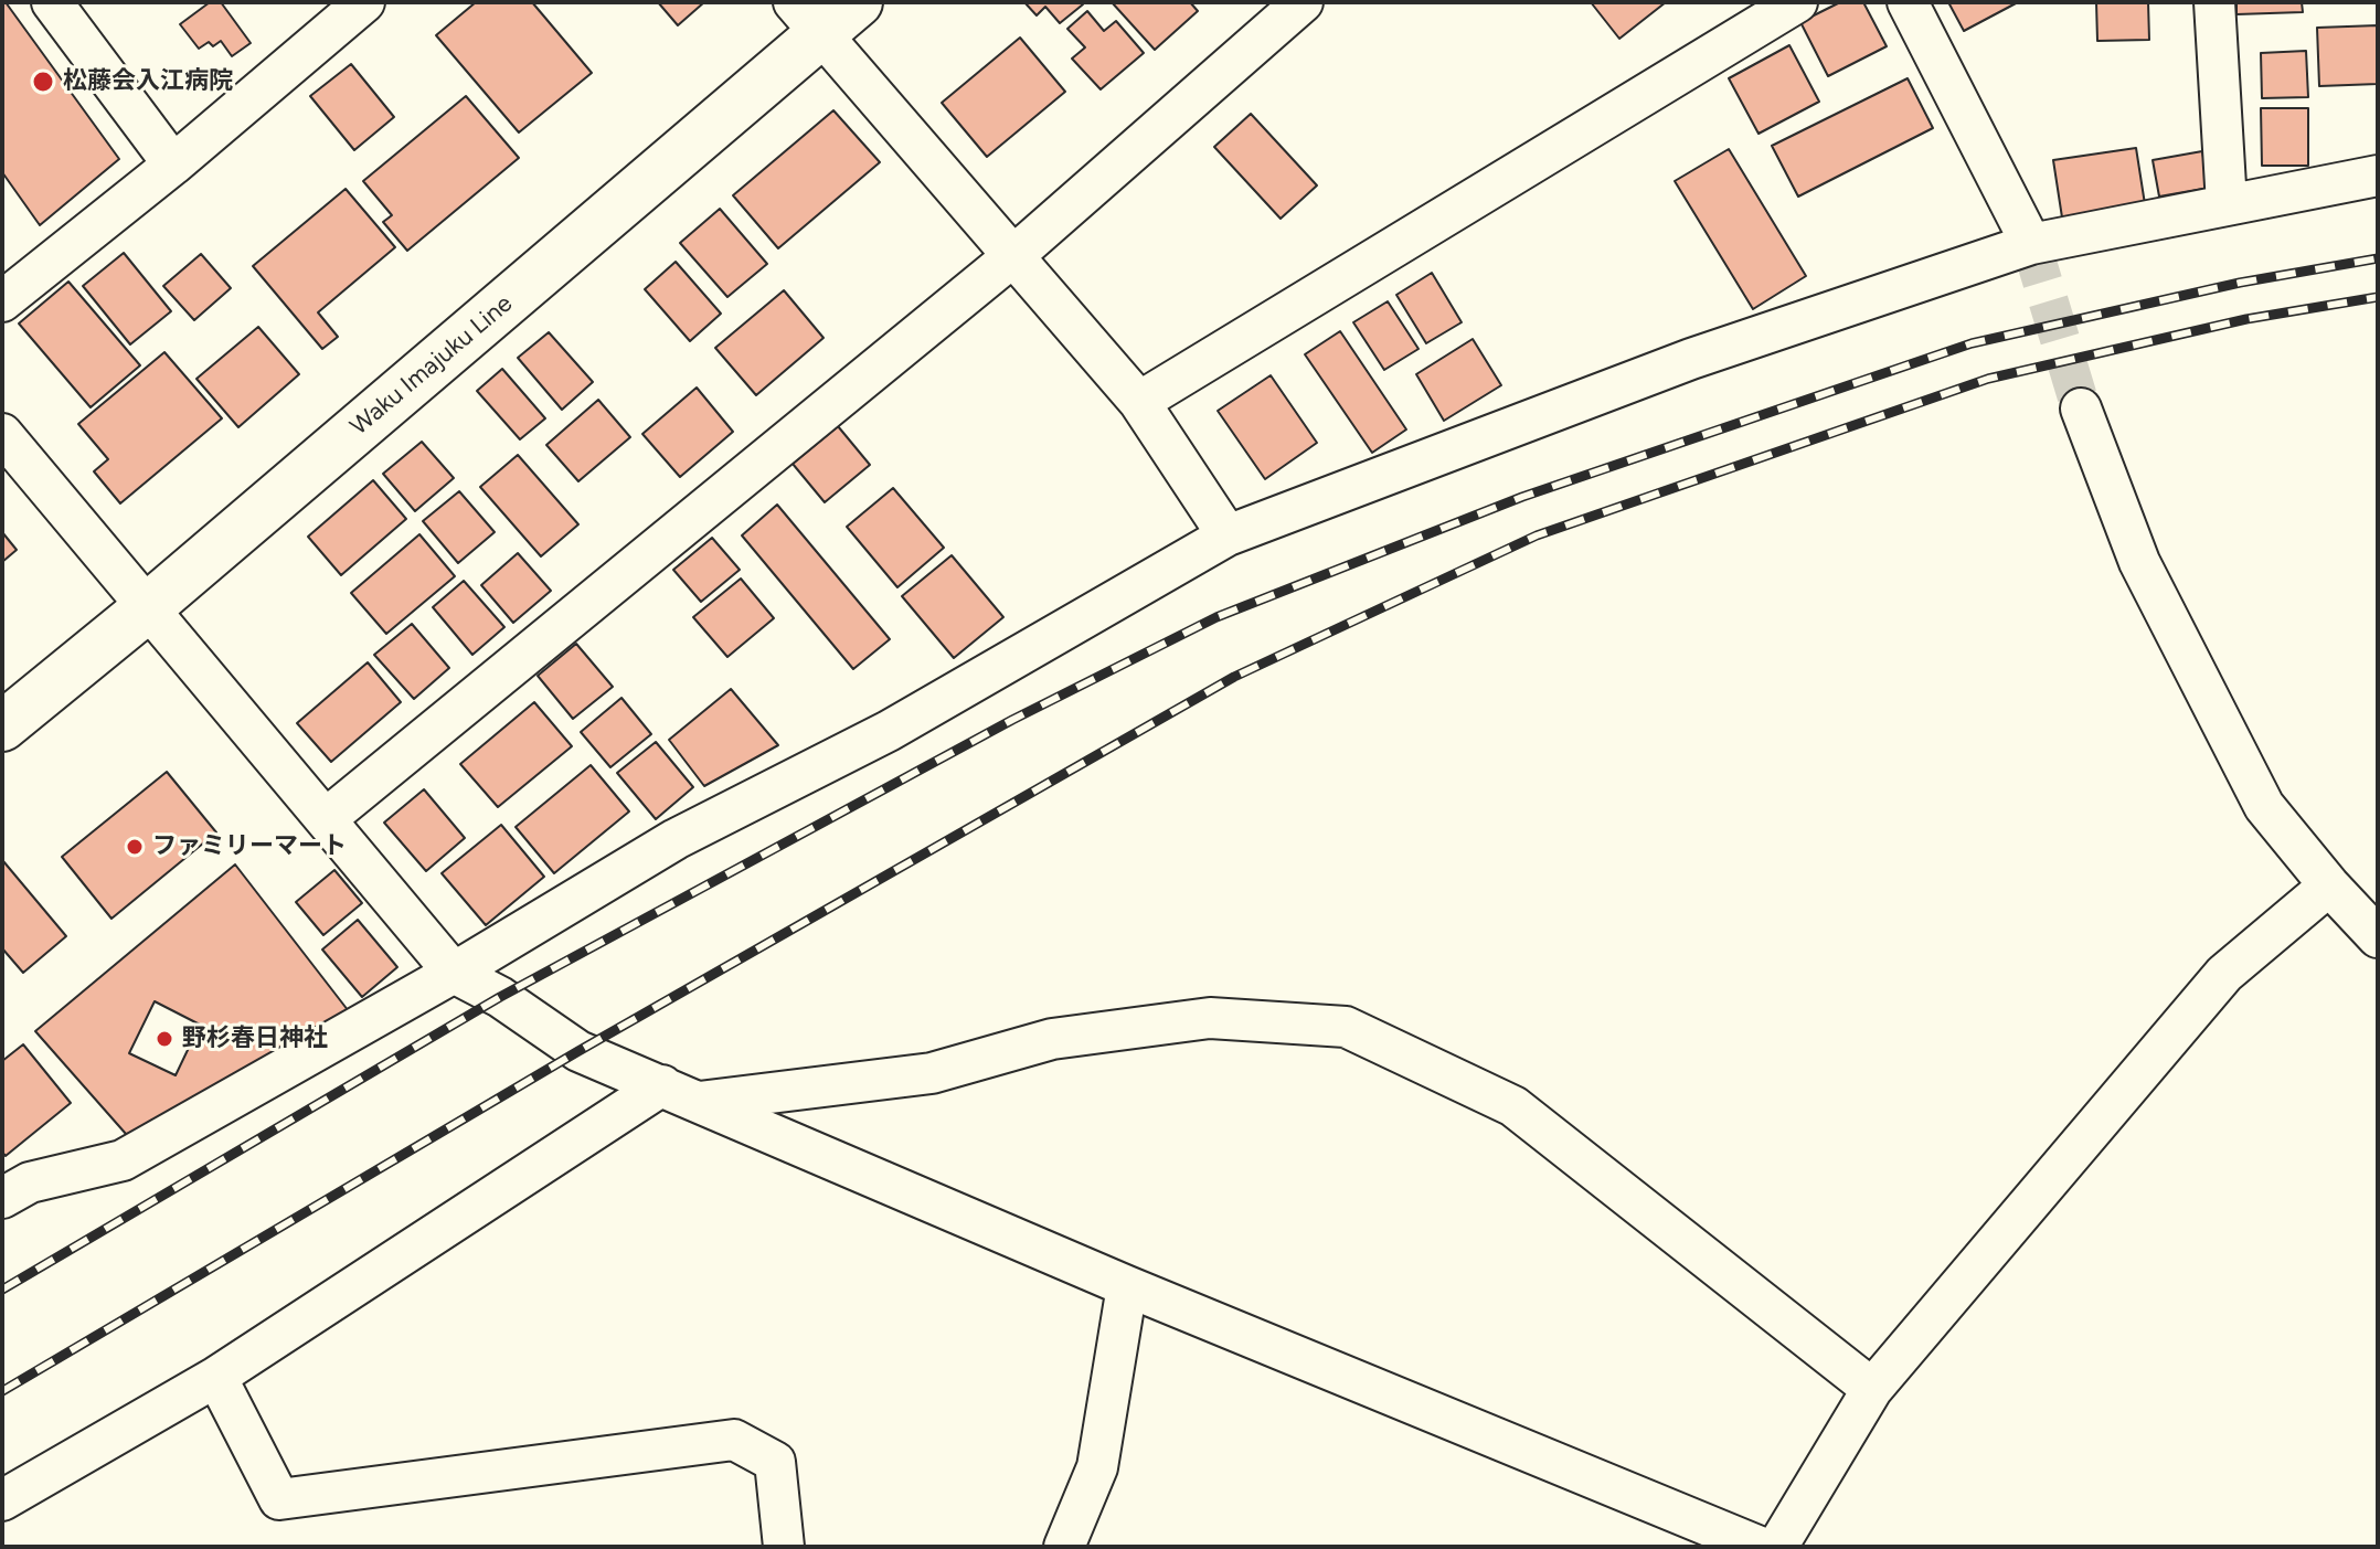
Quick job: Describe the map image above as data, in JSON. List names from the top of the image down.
{
  "streets": {
    "main road": ["Waku Imajuku Line"]
  },
  "places": ["松藤会入江病院", "ファミリーマート", "野杉春日神社"]
}
